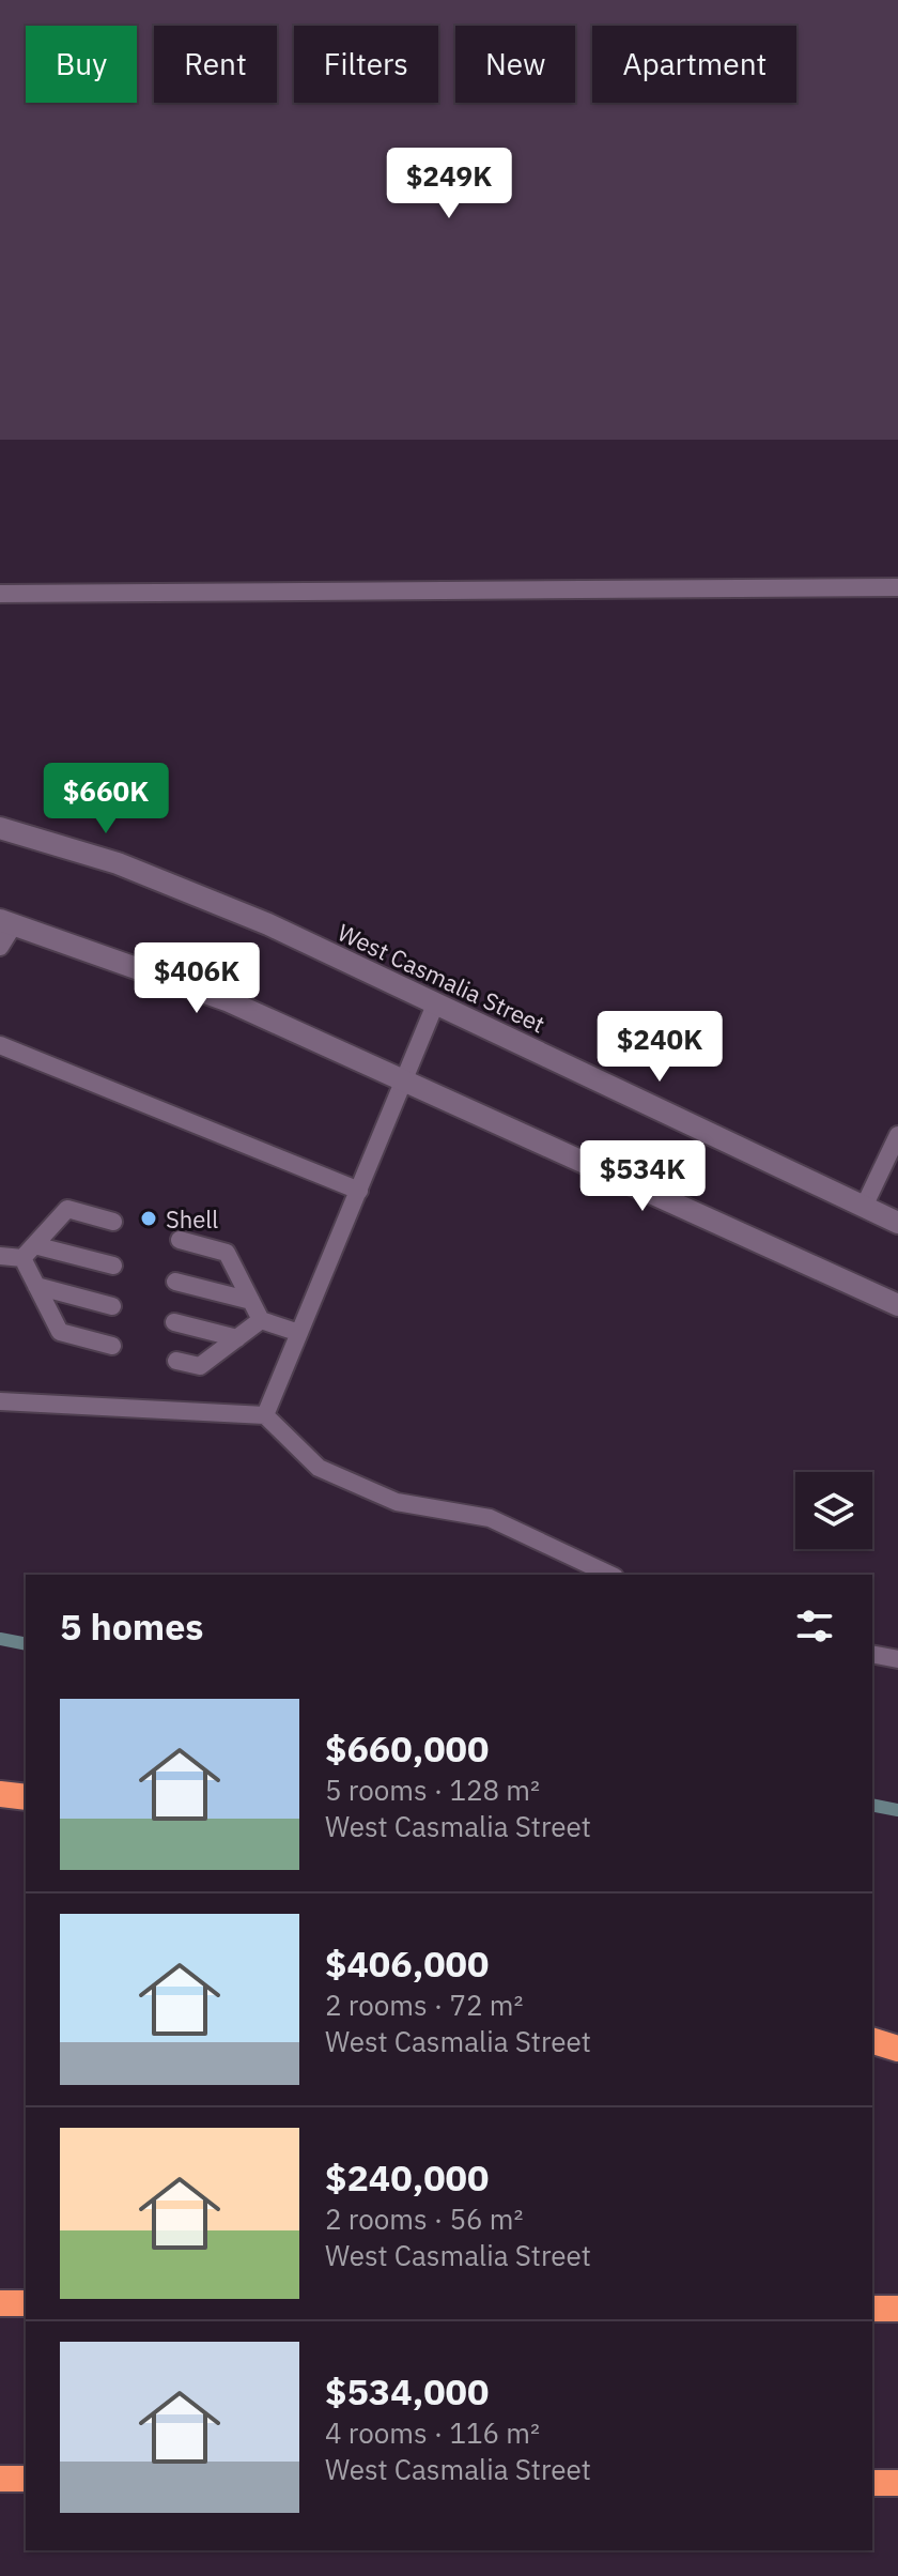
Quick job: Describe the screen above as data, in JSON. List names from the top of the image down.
{
  "streets": {
    "street": ["West Casmalia Street"]
  },
  "places": ["Shell"],
  "page": {
    "chip": [
      "Buy",
      "Rent",
      "Filters",
      "New",
      "Apartment"
    ],
    "price": [
      "$249K",
      "$660K",
      "$406K",
      "$240K",
      "$534K"
    ],
    "heading": "5 homes",
    "list": [
      {
        "name": "$660,000",
        "note": "5 rooms · 128 m² · West Casmalia Street"
      },
      {
        "name": "$406,000",
        "note": "2 rooms · 72 m² · West Casmalia Street"
      },
      {
        "name": "$240,000",
        "note": "2 rooms · 56 m² · West Casmalia Street"
      },
      {
        "name": "$534,000",
        "note": "4 rooms · 116 m² · West Casmalia Street"
      }
    ]
  }
}
